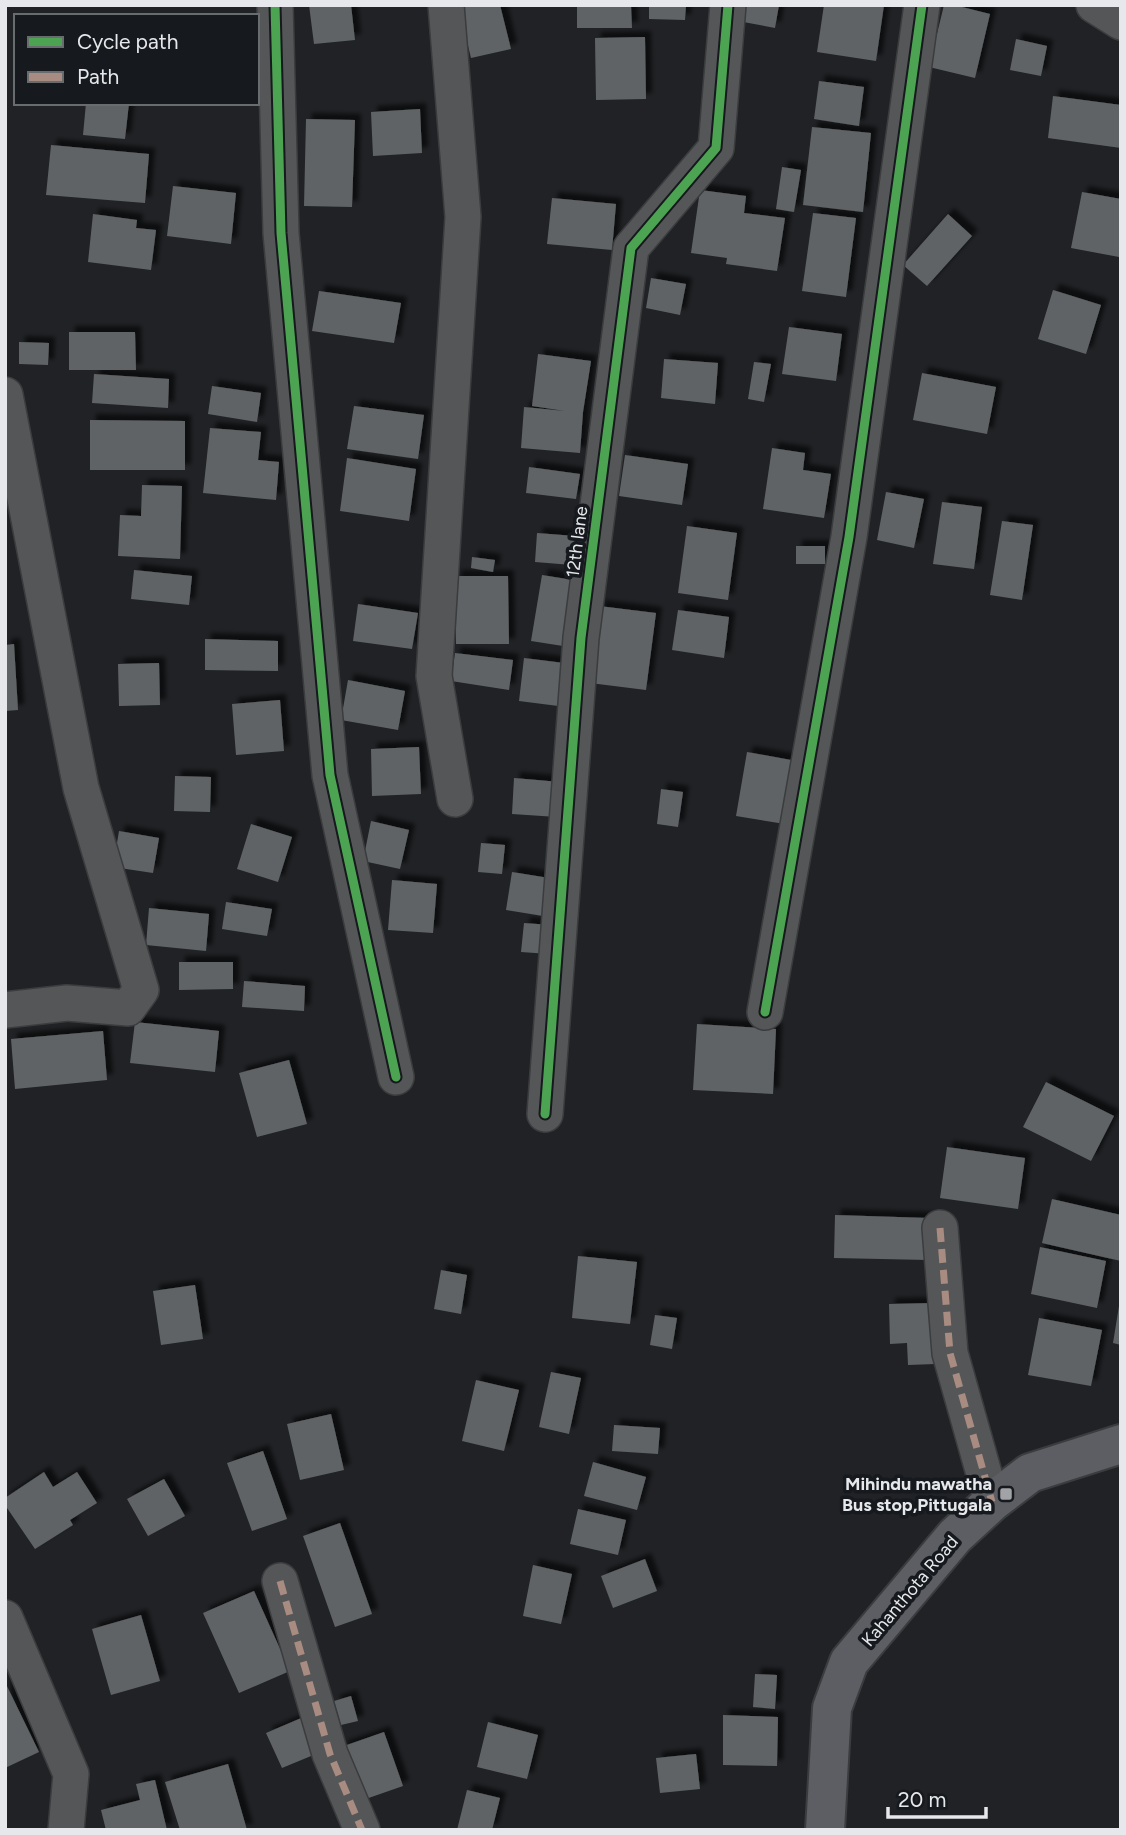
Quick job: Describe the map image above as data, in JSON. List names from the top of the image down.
{
  "streets": {
    "main road": ["Kahanthota Road"],
    "street": ["12th lane"]
  },
  "places": {
    "transit": ["Mihindu mawatha Bus stop,Pittugala"]
  },
  "legend": ["Cycle path", "Path"],
  "scale_bar": "20 m"
}
